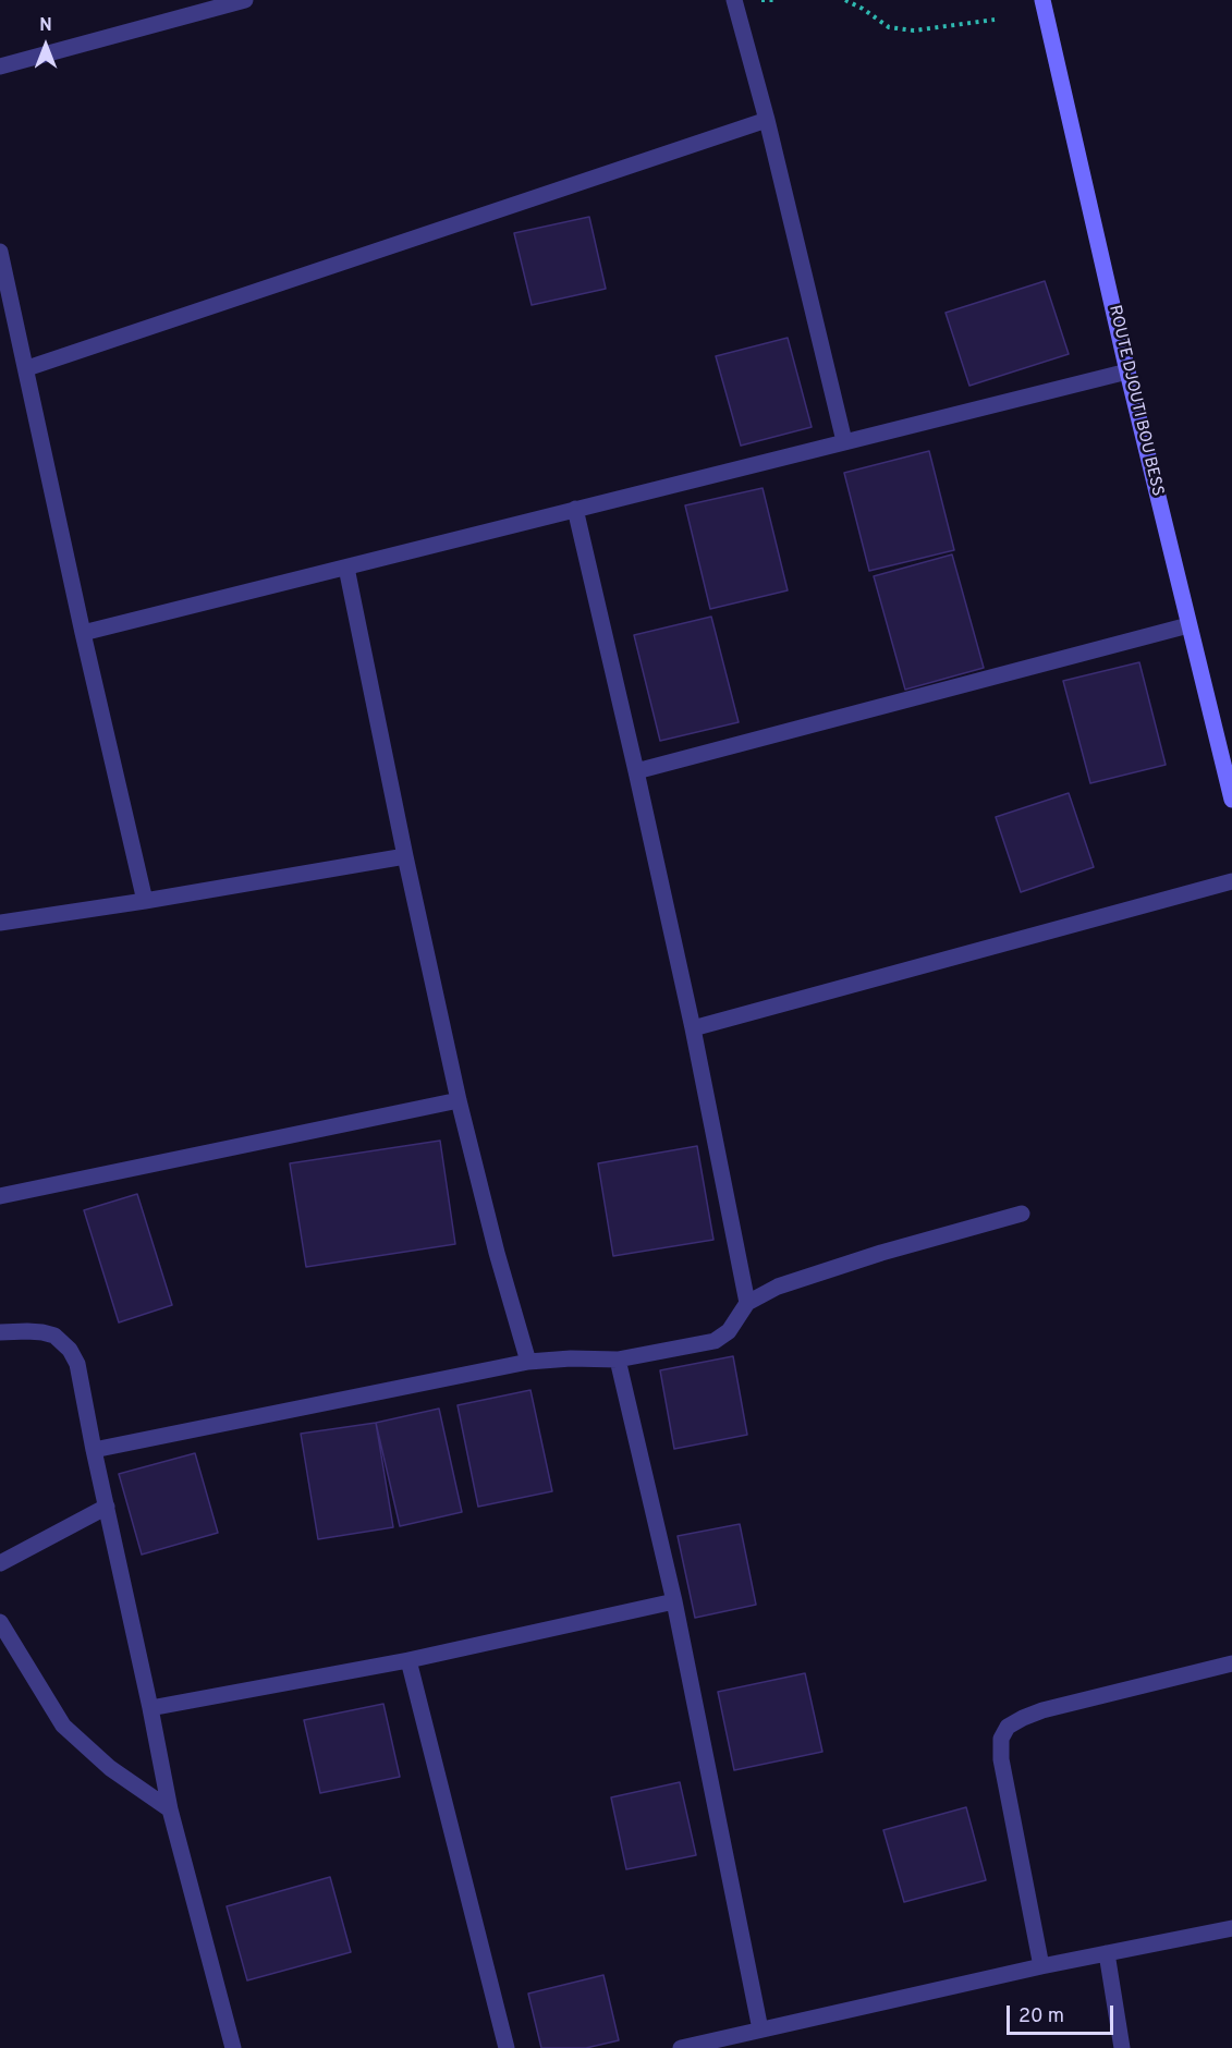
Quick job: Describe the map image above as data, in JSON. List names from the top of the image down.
{
  "streets": {
    "main road": ["ROUTE DJOUTI BOU BESS"]
  },
  "scale_bar": "20 m",
  "north": "top"
}
